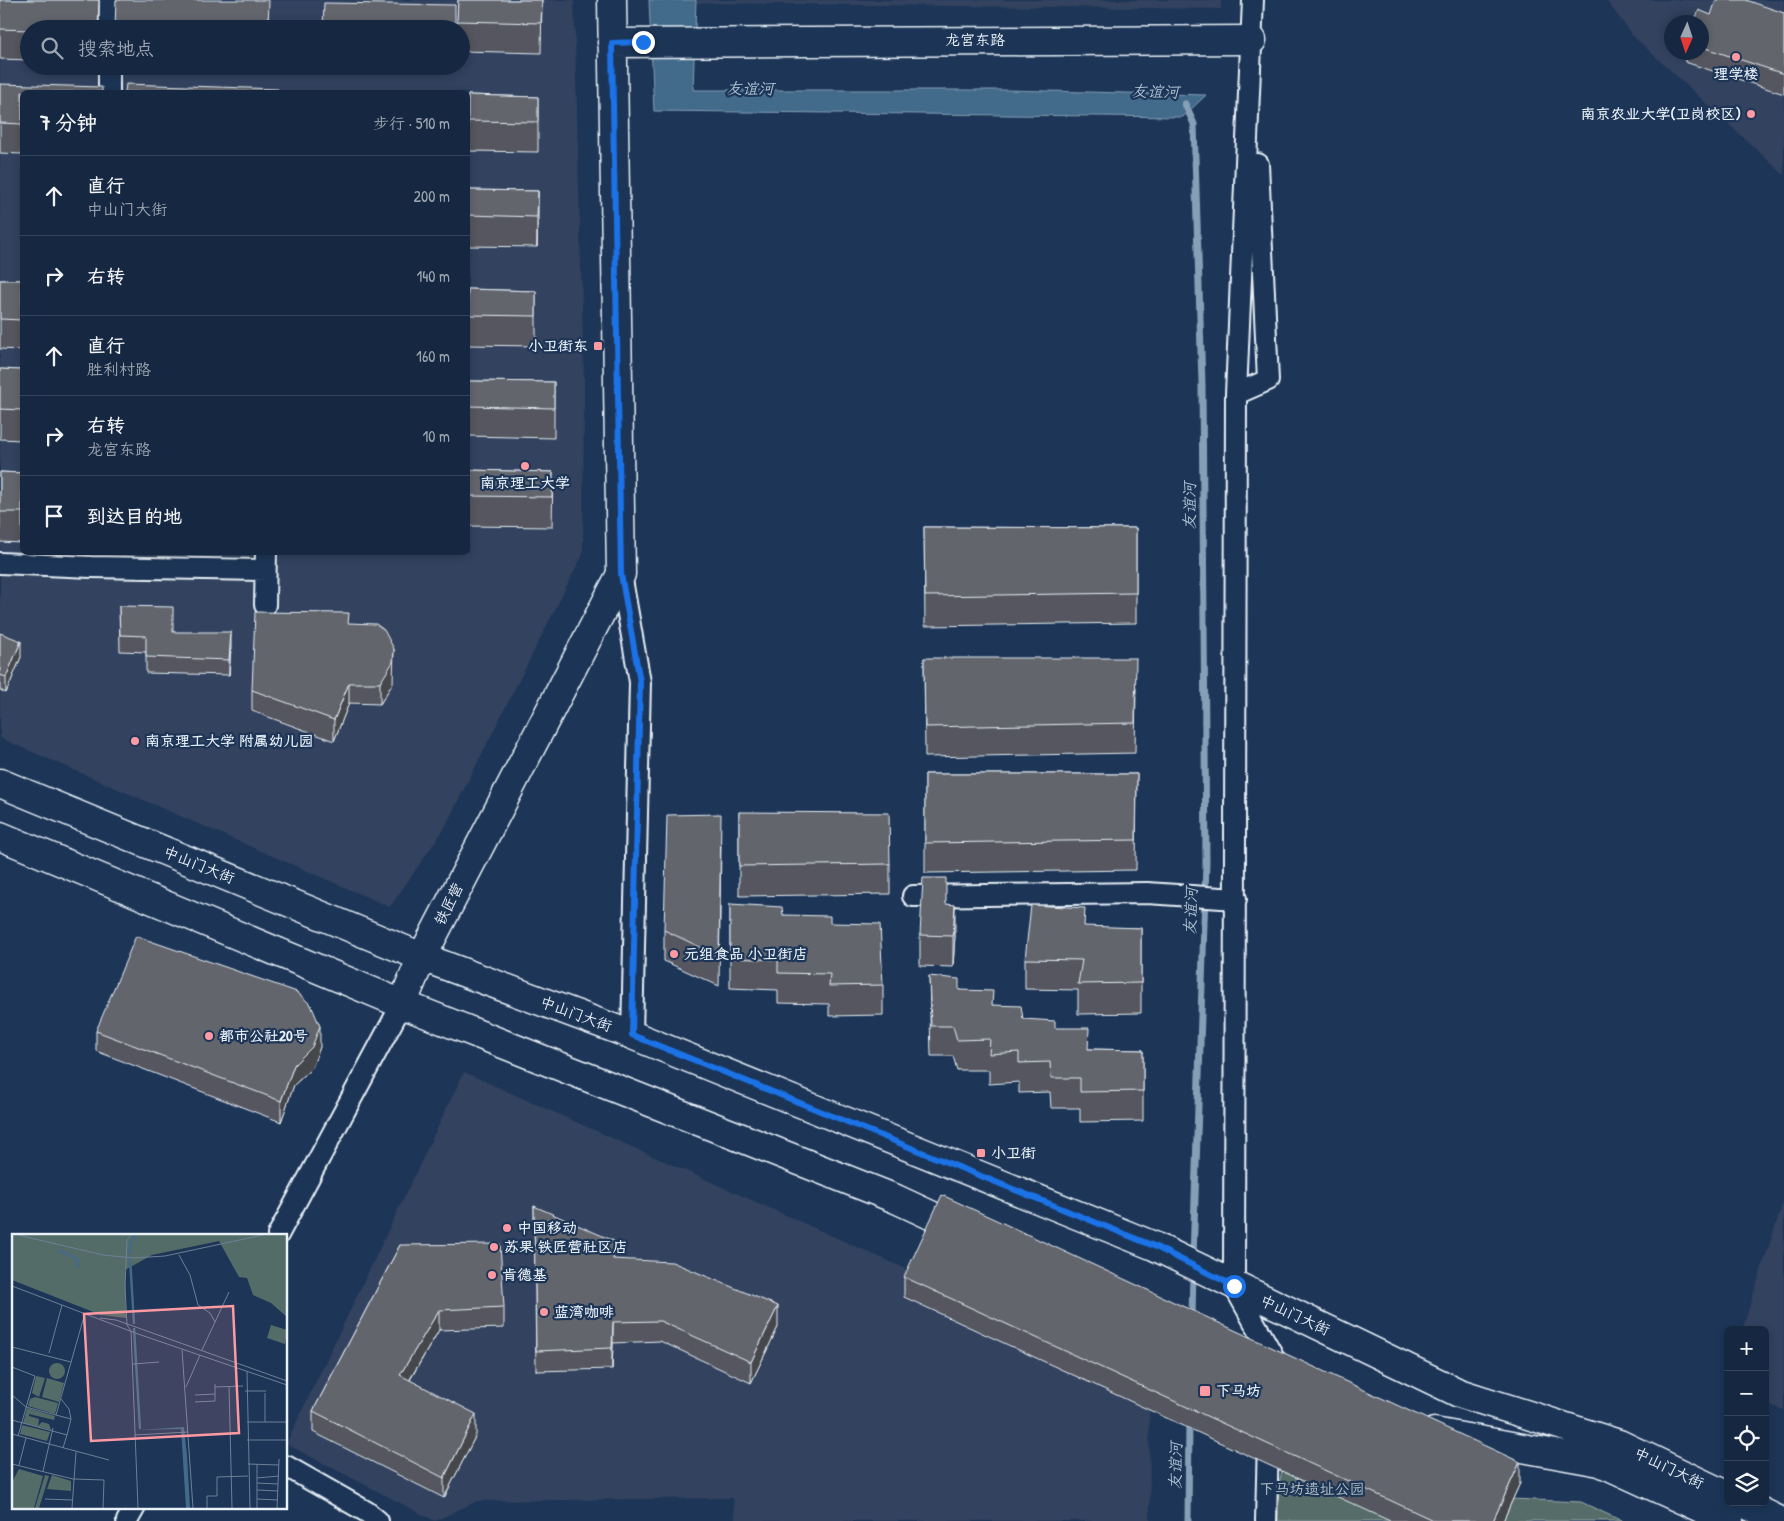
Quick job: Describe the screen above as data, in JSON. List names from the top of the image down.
{
  "streets": {
    "main road": ["龙宫东路", "中山门大街", "铁匠营"]
  },
  "crossings": [
    ["中山门大街", "铁匠营"]
  ],
  "water": ["友谊河"],
  "parks": ["下马坊遗址公园"],
  "places": {
    "other": [
      "理学楼",
      "南京农业大学(卫岗校区)",
      "南京理工大学",
      "南京理工大学 附属幼儿园",
      "元组食品 小卫街店",
      "都市公社20号",
      "中国移动",
      "苏果 铁匠营社区店",
      "肯德基",
      "蓝湾咖啡"
    ],
    "transit": ["小卫街东", "小卫街", "下马坊"]
  },
  "north": "bottom",
  "page": {
    "search": "搜索地点",
    "heading": ["7 分钟", "步行 · 510 m"],
    "list": [
      ["直行", "中山门大街", "200 m"],
      ["右转", "140 m"],
      ["直行", "胜利村路", "160 m"],
      ["右转", "龙宫东路", "10 m"],
      "到达目的地"
    ],
    "map_buttons": ["+", "−"]
  }
}
